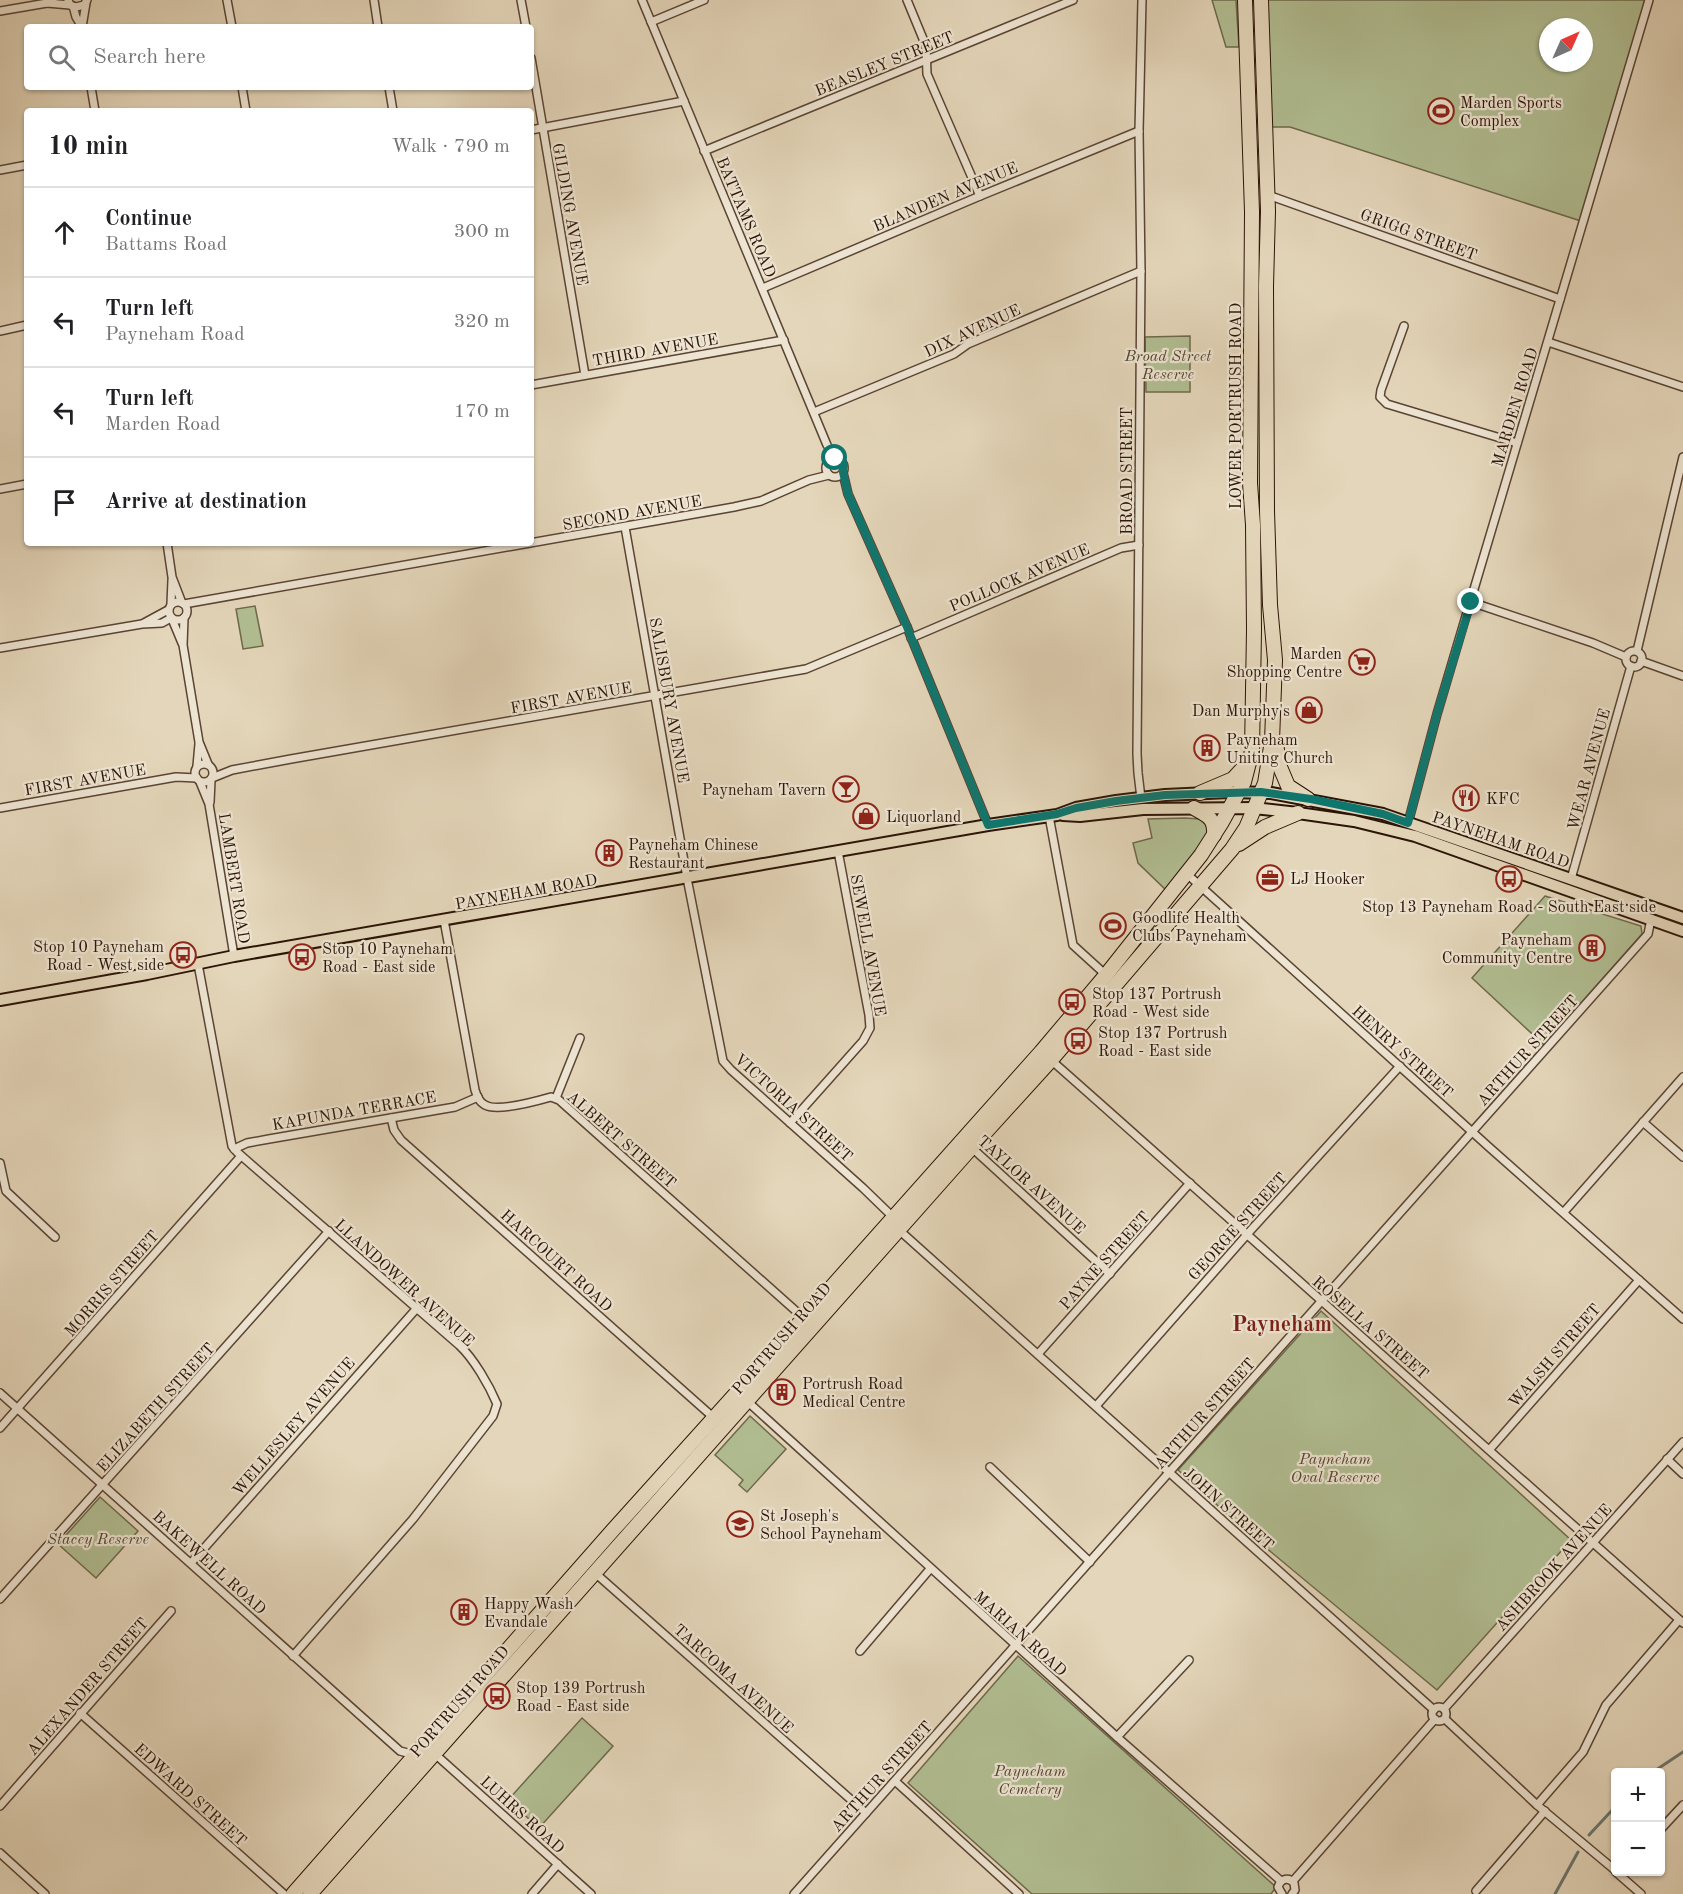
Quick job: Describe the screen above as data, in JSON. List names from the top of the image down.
{
  "streets": {
    "highway": ["LOWER PORTRUSH ROAD", "PORTRUSH ROAD"],
    "main road": ["PAYNEHAM ROAD"],
    "street": [
      "BEASLEY STREET",
      "BLANDEN AVENUE",
      "GILDING AVENUE",
      "BATTAMS ROAD",
      "GRIGG STREET",
      "DIX AVENUE",
      "THIRD AVENUE",
      "MARDEN ROAD",
      "BROAD STREET",
      "SECOND AVENUE",
      "POLLOCK AVENUE",
      "FIRST AVENUE",
      "SALISBURY AVENUE",
      "WEAR AVENUE",
      "LAMBERT ROAD",
      "SEWELL AVENUE",
      "ARTHUR STREET",
      "HENRY STREET",
      "VICTORIA STREET",
      "KAPUNDA TERRACE",
      "ALBERT STREET",
      "TAYLOR AVENUE",
      "GEORGE STREET",
      "HARCOURT ROAD",
      "PAYNE STREET",
      "LLANDOWER AVENUE",
      "MORRIS STREET",
      "ROSELLA STREET",
      "WALSH STREET",
      "ELIZABETH STREET",
      "WELLESLEY AVENUE",
      "JOHN STREET",
      "BAKEWELL ROAD",
      "ASHBROOK AVENUE",
      "MARIAN ROAD",
      "TARCOMA AVENUE",
      "ALEXANDER STREET",
      "EDWARD STREET",
      "LUHRS ROAD"
    ]
  },
  "crossings": [
    ["BEASLEY STREET", "BATTAMS ROAD"],
    ["BLANDEN AVENUE", "BATTAMS ROAD"],
    ["BLANDEN AVENUE", "BROAD STREET"],
    ["GILDING AVENUE", "THIRD AVENUE"],
    ["BATTAMS ROAD", "DIX AVENUE"],
    ["BATTAMS ROAD", "THIRD AVENUE"],
    ["BATTAMS ROAD", "SECOND AVENUE"],
    ["GRIGG STREET", "LOWER PORTRUSH ROAD"],
    ["GRIGG STREET", "MARDEN ROAD"],
    ["DIX AVENUE", "BROAD STREET"],
    ["LOWER PORTRUSH ROAD", "PAYNEHAM ROAD"],
    ["LOWER PORTRUSH ROAD", "PORTRUSH ROAD"],
    ["MARDEN ROAD", "PAYNEHAM ROAD"],
    ["BROAD STREET", "POLLOCK AVENUE"],
    ["BROAD STREET", "PAYNEHAM ROAD"],
    ["SECOND AVENUE", "SALISBURY AVENUE"],
    ["FIRST AVENUE", "SALISBURY AVENUE"],
    ["FIRST AVENUE", "LAMBERT ROAD"],
    ["SALISBURY AVENUE", "PAYNEHAM ROAD"],
    ["SALISBURY AVENUE", "VICTORIA STREET"],
    ["WEAR AVENUE", "PAYNEHAM ROAD"],
    ["PAYNEHAM ROAD", "LAMBERT ROAD"],
    ["PAYNEHAM ROAD", "SEWELL AVENUE"],
    ["PAYNEHAM ROAD", "ARTHUR STREET"],
    ["PAYNEHAM ROAD", "VICTORIA STREET"],
    ["PAYNEHAM ROAD", "LLANDOWER AVENUE"],
    ["PAYNEHAM ROAD", "PORTRUSH ROAD"],
    ["SEWELL AVENUE", "VICTORIA STREET"],
    ["ARTHUR STREET", "HENRY STREET"],
    ["ARTHUR STREET", "ROSELLA STREET"],
    ["ARTHUR STREET", "JOHN STREET"],
    ["ARTHUR STREET", "MARIAN ROAD"],
    ["ARTHUR STREET", "TARCOMA AVENUE"],
    ["HENRY STREET", "GEORGE STREET"],
    ["HENRY STREET", "PORTRUSH ROAD"],
    ["HENRY STREET", "WALSH STREET"],
    ["VICTORIA STREET", "PORTRUSH ROAD"],
    ["VICTORIA STREET", "JOHN STREET"],
    ["KAPUNDA TERRACE", "ALBERT STREET"],
    ["KAPUNDA TERRACE", "HARCOURT ROAD"],
    ["KAPUNDA TERRACE", "LLANDOWER AVENUE"],
    ["ALBERT STREET", "PORTRUSH ROAD"],
    ["TAYLOR AVENUE", "PAYNE STREET"],
    ["TAYLOR AVENUE", "PORTRUSH ROAD"],
    ["GEORGE STREET", "ROSELLA STREET"],
    ["GEORGE STREET", "JOHN STREET"],
    ["HARCOURT ROAD", "PORTRUSH ROAD"],
    ["PAYNE STREET", "ROSELLA STREET"],
    ["PAYNE STREET", "JOHN STREET"],
    ["LLANDOWER AVENUE", "MORRIS STREET"],
    ["LLANDOWER AVENUE", "ELIZABETH STREET"],
    ["LLANDOWER AVENUE", "WELLESLEY AVENUE"],
    ["LLANDOWER AVENUE", "BAKEWELL ROAD"],
    ["MORRIS STREET", "BAKEWELL ROAD"],
    ["ROSELLA STREET", "PORTRUSH ROAD"],
    ["ROSELLA STREET", "WALSH STREET"],
    ["ROSELLA STREET", "ASHBROOK AVENUE"],
    ["PORTRUSH ROAD", "JOHN STREET"],
    ["PORTRUSH ROAD", "BAKEWELL ROAD"],
    ["PORTRUSH ROAD", "MARIAN ROAD"],
    ["PORTRUSH ROAD", "TARCOMA AVENUE"],
    ["PORTRUSH ROAD", "LUHRS ROAD"],
    ["ELIZABETH STREET", "BAKEWELL ROAD"],
    ["WELLESLEY AVENUE", "BAKEWELL ROAD"],
    ["JOHN STREET", "ASHBROOK AVENUE"],
    ["ALEXANDER STREET", "EDWARD STREET"]
  ],
  "districts": ["Payneham"],
  "parks": [
    "Broad Street Reserve",
    "Payneham Oval Reserve",
    "Stacey Reserve",
    "Payneham Cemetery"
  ],
  "places": {
    "sports": ["Marden Sports Complex", "Goodlife Health Clubs Payneham"],
    "supermarket": ["Marden Shopping Centre"],
    "shop": ["Dan Murphy's", "Liquorland"],
    "building": [
      "Payneham Uniting Church",
      "Payneham Chinese Restaurant",
      "Payneham Community Centre",
      "Portrush Road Medical Centre",
      "Happy Wash Evandale"
    ],
    "bar": ["Payneham Tavern"],
    "restaurant": ["KFC"],
    "office": ["LJ Hooker"],
    "bus stop": [
      "Stop 13 Payneham Road - South East side",
      "Stop 10 Payneham Road - West side",
      "Stop 10 Payneham Road - East side",
      "Stop 137 Portrush Road - West side",
      "Stop 137 Portrush Road - East side",
      "Stop 139 Portrush Road - East side"
    ],
    "school or university": ["St Joseph's School Payneham"]
  },
  "north": "top right",
  "page": {
    "search": "Search here",
    "heading": ["10 min", "Walk · 790 m"],
    "list": [
      ["Continue", "Battams Road", "300 m"],
      ["Turn left", "Payneham Road", "320 m"],
      ["Turn left", "Marden Road", "170 m"],
      "Arrive at destination"
    ],
    "map_buttons": ["+", "−"]
  }
}
